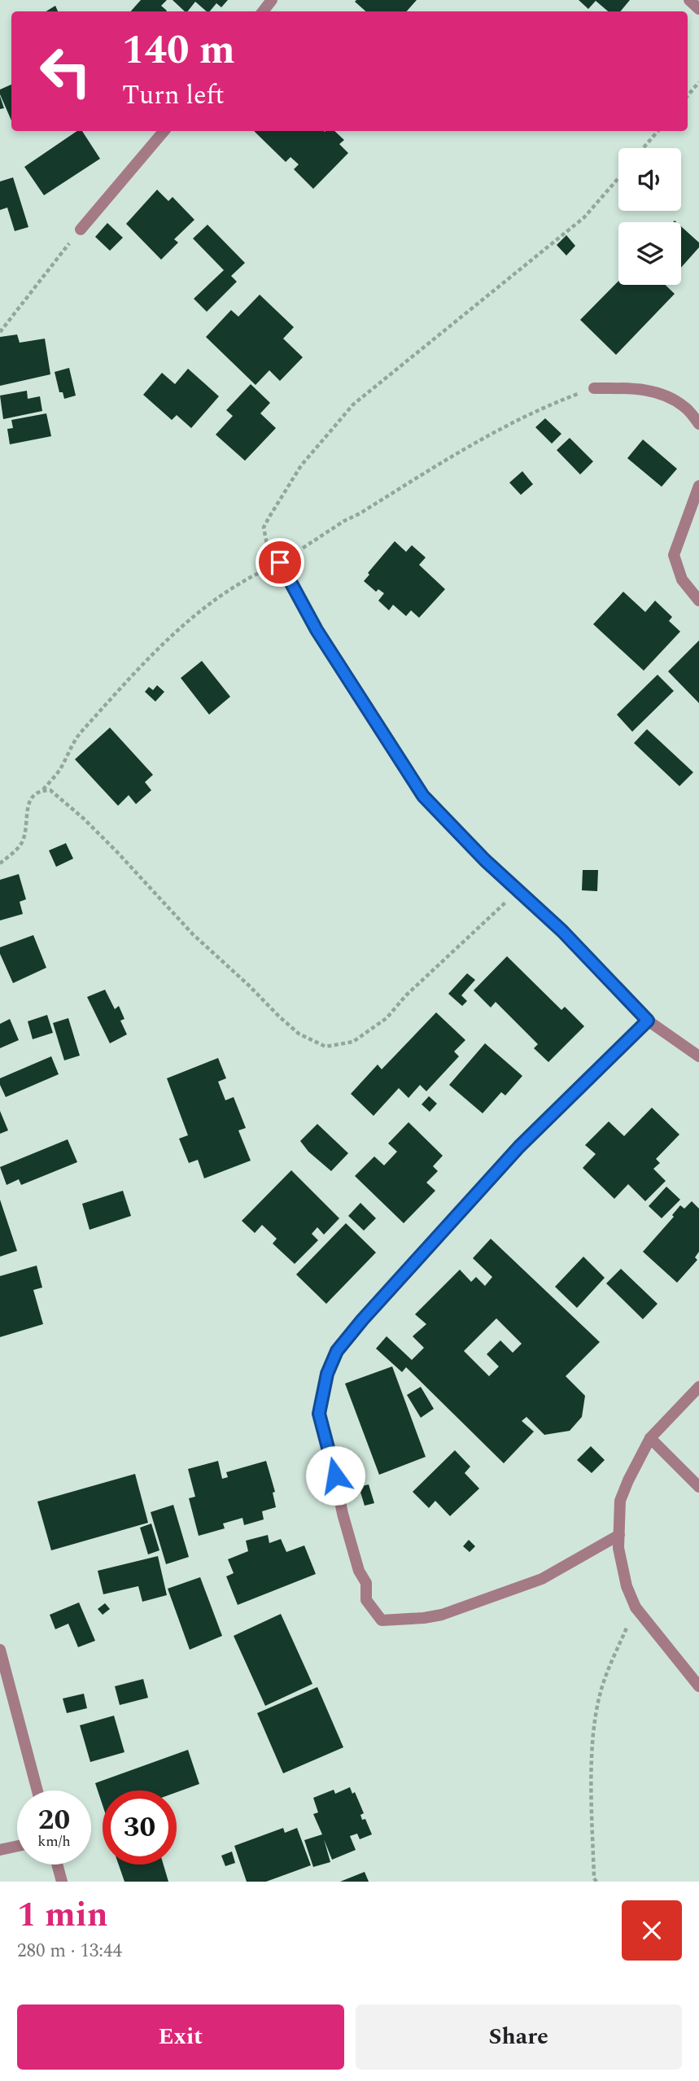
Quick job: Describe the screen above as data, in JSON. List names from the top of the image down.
{
  "page": {
    "turn": ["140 m", "Turn left"],
    "speed": "20 km/h",
    "limit": "30",
    "heading": ["1 min", "280 m · 13:44"],
    "buttons": ["Exit", "Share"]
  }
}
